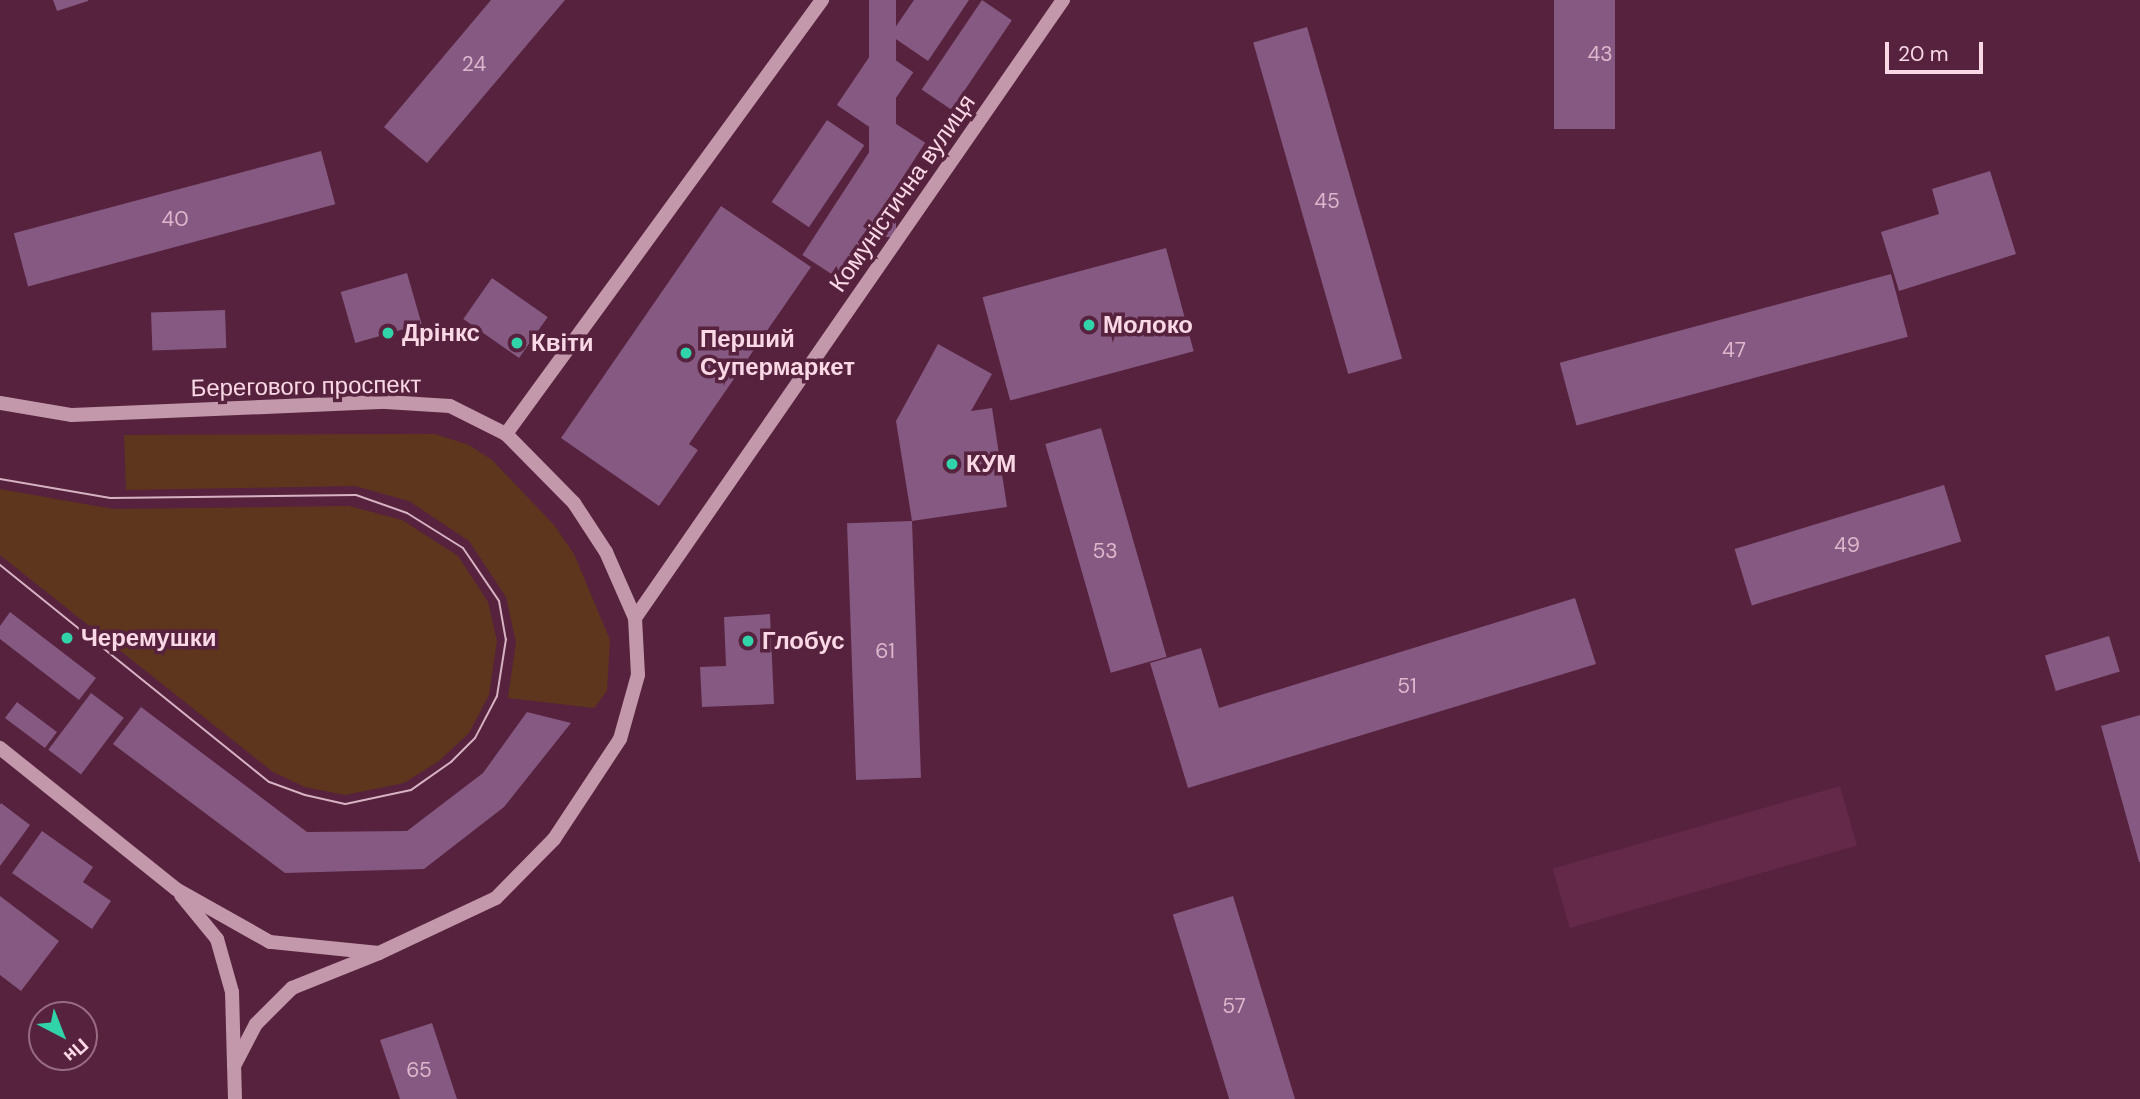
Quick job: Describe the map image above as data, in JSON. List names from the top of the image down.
{
  "streets": {
    "street": ["Комуністична вулиця", "Берегового проспект"]
  },
  "crossings": [
    ["Комуністична вулиця", "Берегового проспект"]
  ],
  "places": [
    "Молоко",
    "Дрінкс",
    "Квіти",
    "Перший Супермаркет",
    "КУМ",
    "Черемушки",
    "Глобус"
  ],
  "house_numbers": [
    "43",
    "24",
    "45",
    "40",
    "47",
    "49",
    "53",
    "61",
    "51",
    "57",
    "65"
  ],
  "scale_bar": "20 m",
  "north": "bottom right"
}
